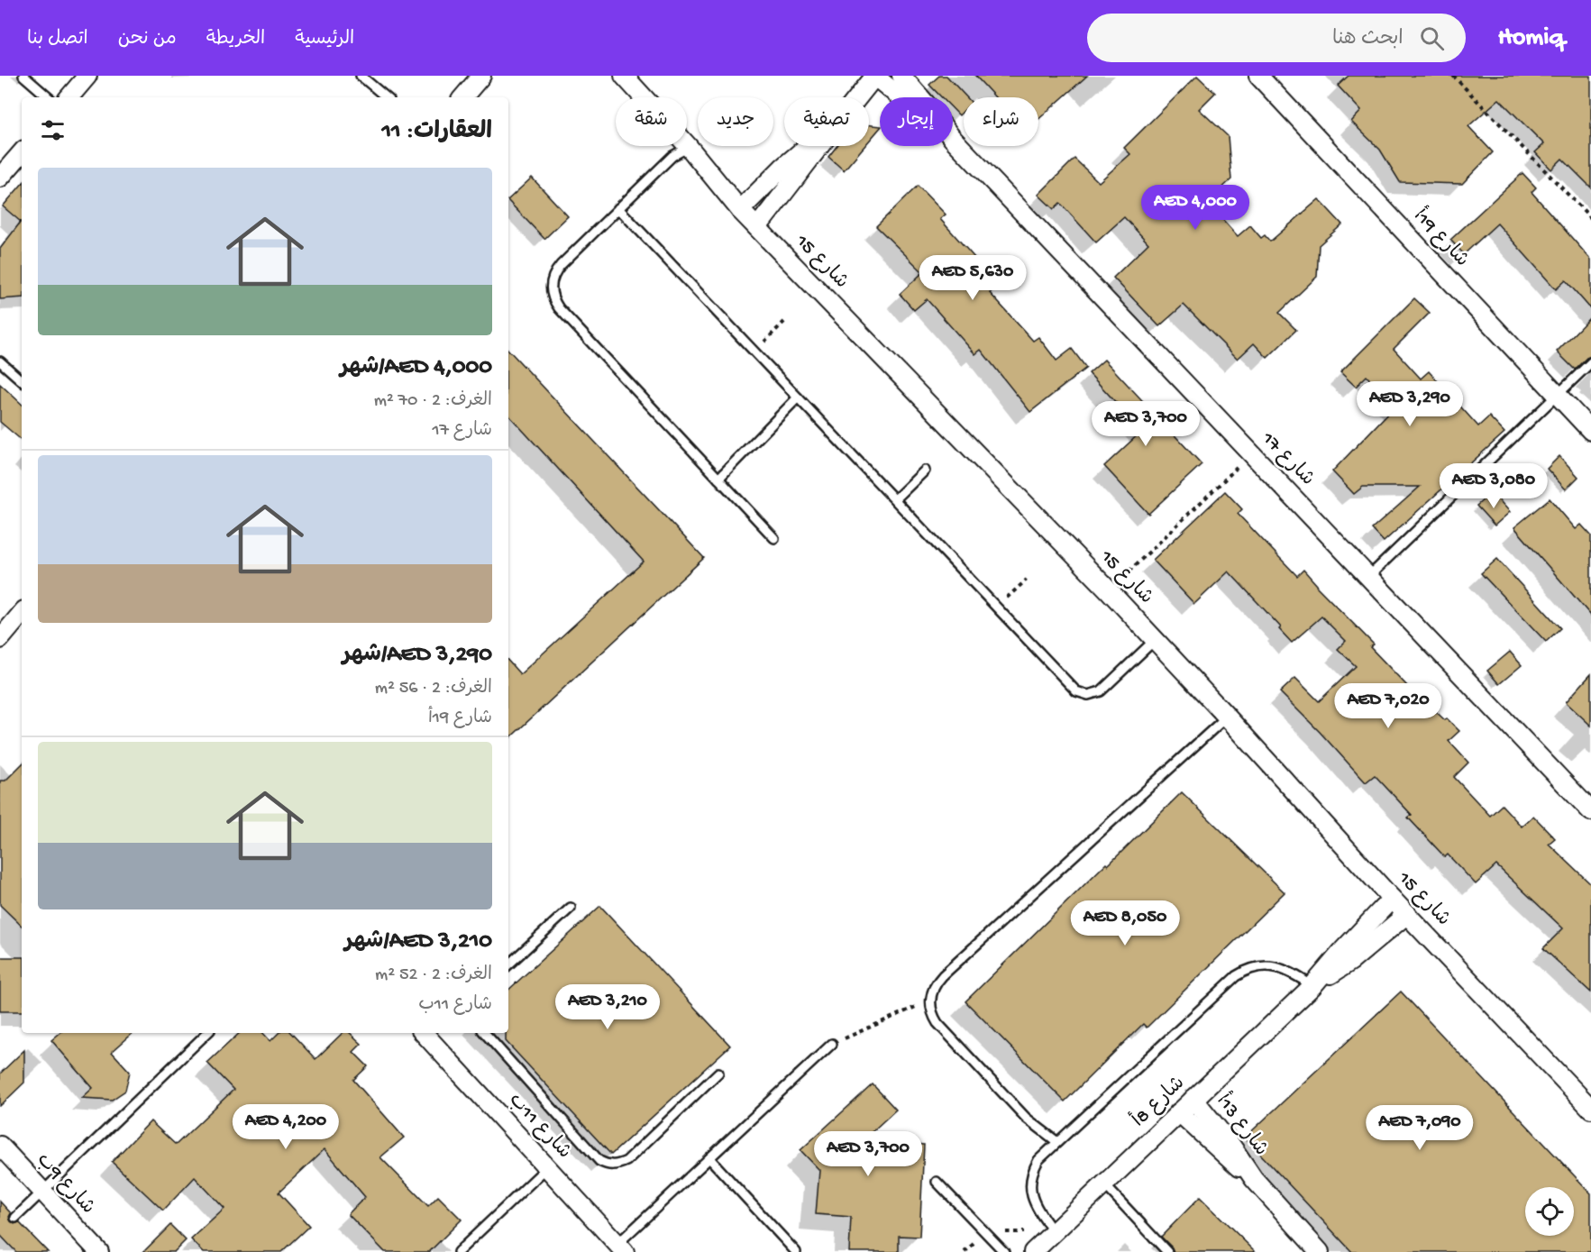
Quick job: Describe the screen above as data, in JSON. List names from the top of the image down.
{
  "streets": {
    "street": [
      "شارع 19أ",
      "شارع 15",
      "شارع 17",
      "شارع 8أ",
      "شارع 13أ",
      "شارع 11ب",
      "شارع 9ب"
    ]
  },
  "crossings": [
    ["شارع 15", "شارع 8أ"],
    ["شارع 8أ", "شارع 13أ"]
  ],
  "page": {
    "header": "Homiq",
    "search": "ابحث هنا",
    "nav": [
      "الرئيسية",
      "الخريطة",
      "من نحن",
      "اتصل بنا"
    ],
    "chip": [
      "شراء",
      "إيجار",
      "تصفية",
      "جديد",
      "شقة"
    ],
    "heading": "العقارات: 11",
    "list": [
      {
        "name": "AED 4,000/شهر",
        "note": "الغرف: 2 · 70 m² · شارع 17"
      },
      {
        "name": "AED 3,290/شهر",
        "note": "الغرف: 2 · 56 m² · شارع 19أ"
      },
      {
        "name": "AED 3,210/شهر",
        "note": "الغرف: 2 · 52 m² · شارع 11ب"
      }
    ],
    "price": [
      "AED 4,000",
      "AED 5,630",
      "AED 3,290",
      "AED 3,700",
      "AED 3,080",
      "AED 7,020",
      "AED 8,050",
      "AED 3,210",
      "AED 4,200",
      "AED 7,090",
      "AED 3,700"
    ]
  }
}
